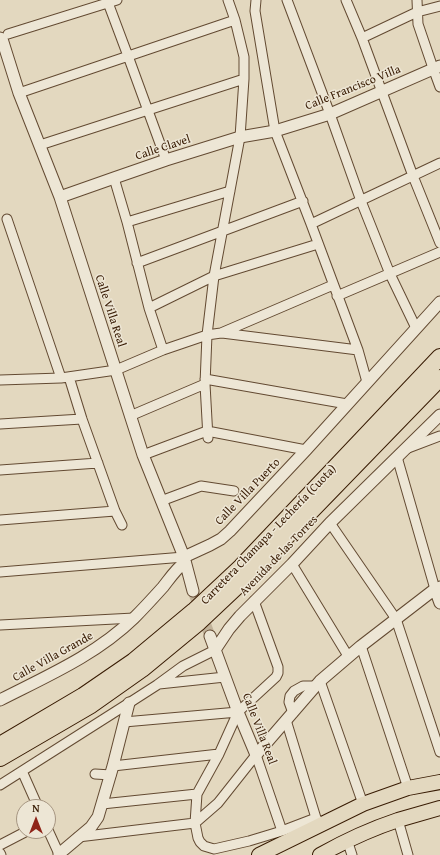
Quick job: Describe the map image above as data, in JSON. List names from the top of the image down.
{
  "streets": {
    "highway": ["Carretera Chamapa - Lechería (Cuota)"],
    "street": [
      "Calle Francisco Villa",
      "Calle Clavel",
      "Calle Villa Real",
      "Calle Villa Puerto",
      "Avenida de las Torres",
      "Calle Villa Grande"
    ]
  },
  "crossings": [
    ["Calle Francisco Villa", "Calle Clavel"],
    ["Calle Clavel", "Calle Villa Real"],
    ["Calle Villa Real", "Calle Villa Puerto"],
    ["Calle Villa Real", "Avenida de las Torres"],
    ["Calle Villa Real", "Calle Villa Grande"],
    ["Calle Villa Puerto", "Calle Villa Grande"]
  ],
  "north": "top"
}
